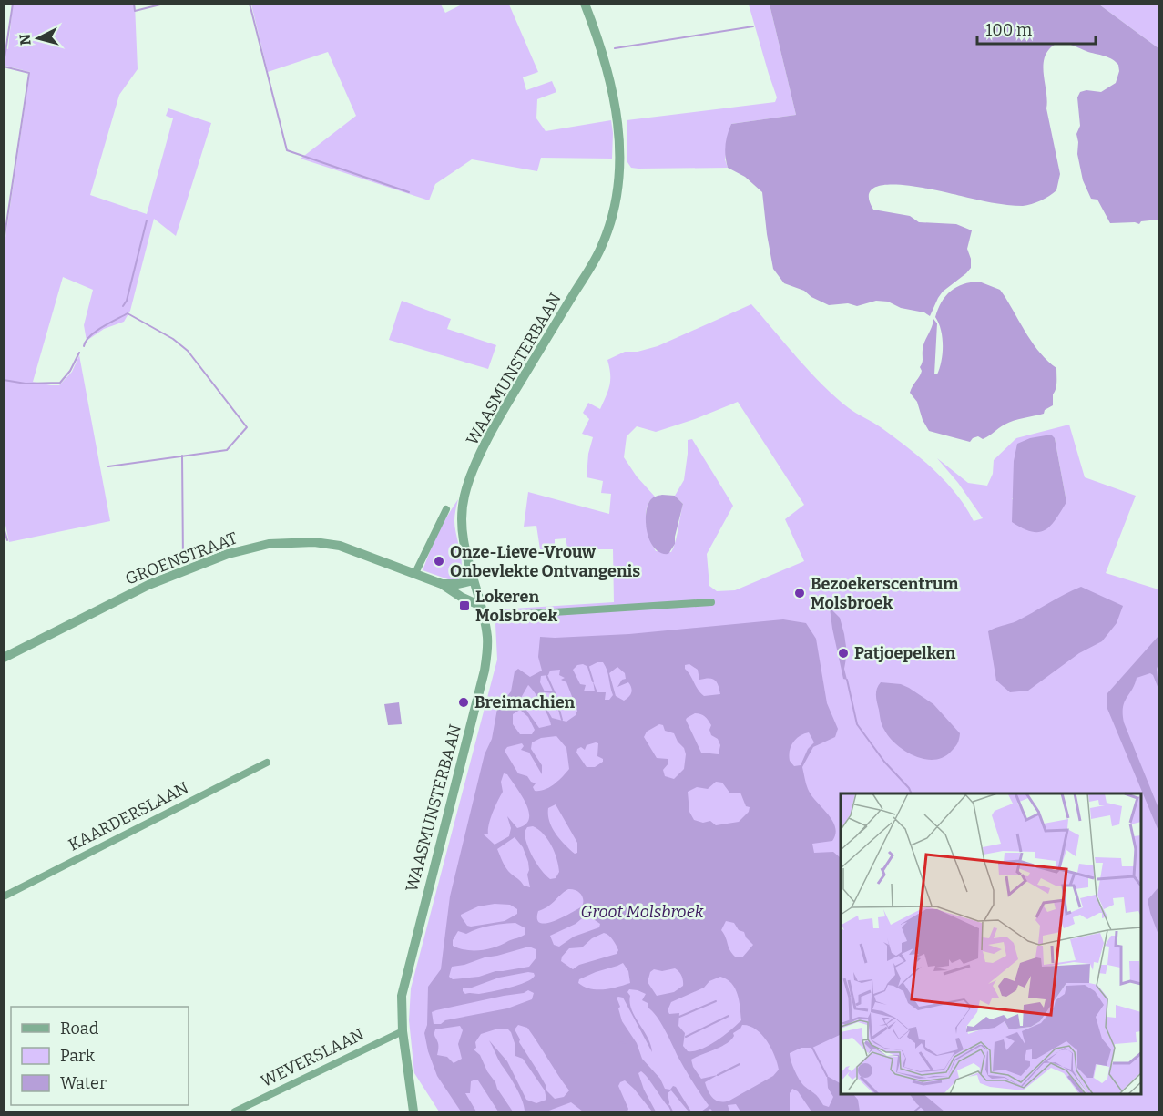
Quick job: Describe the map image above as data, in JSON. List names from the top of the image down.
{
  "streets": {
    "street": [
      "WAASMUNSTERBAAN",
      "GROENSTRAAT",
      "KAARDERSLAAN",
      "WEVERSLAAN"
    ]
  },
  "crossings": [
    ["WAASMUNSTERBAAN", "GROENSTRAAT"],
    ["WAASMUNSTERBAAN", "WEVERSLAAN"]
  ],
  "parks": ["Groot Molsbroek"],
  "places": {
    "other": [
      "Onze-Lieve-Vrouw Onbevlekte Ontvangenis",
      "Bezoekerscentrum Molsbroek",
      "Patjoepelken",
      "Breimachien"
    ],
    "transit": ["Lokeren Molsbroek"]
  },
  "legend": ["Road", "Park", "Water"],
  "scale_bar": "100 m",
  "north": "left"
}
